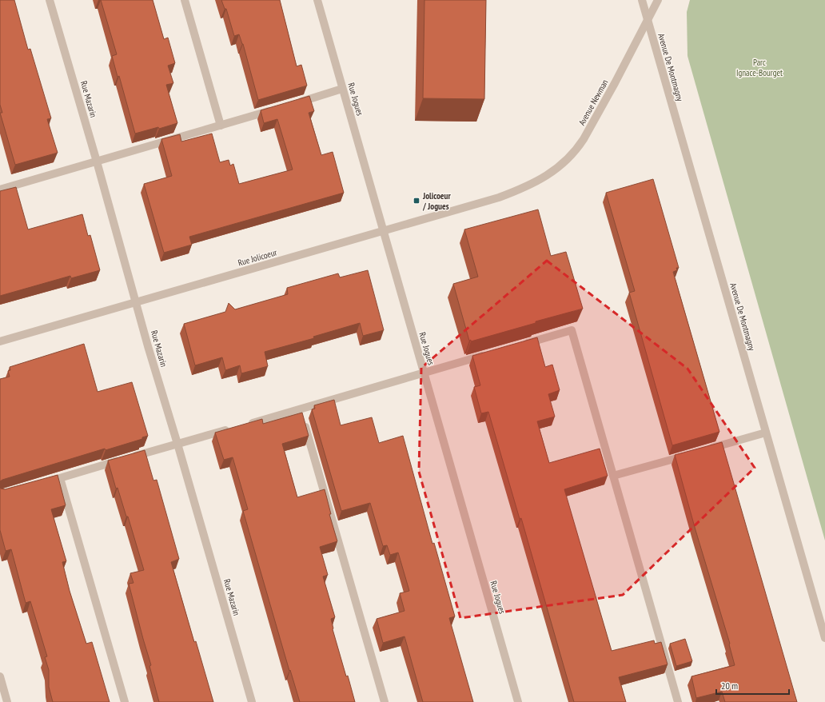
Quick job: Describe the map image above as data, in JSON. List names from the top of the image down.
{
  "streets": {
    "street": [
      "Avenue De Montmagny",
      "Rue Mazarin",
      "Rue Jogues",
      "Avenue Newman",
      "Rue Jolicoeur"
    ]
  },
  "crossings": [
    ["Avenue De Montmagny", "Avenue Newman"],
    ["Rue Mazarin", "Rue Jolicoeur"],
    ["Rue Jogues", "Rue Jolicoeur"],
    ["Avenue Newman", "Rue Jolicoeur"]
  ],
  "parks": ["Parc Ignace-Bourget"],
  "places": {
    "transit": ["Jolicoeur / Jogues"]
  },
  "scale_bar": "20 m"
}
